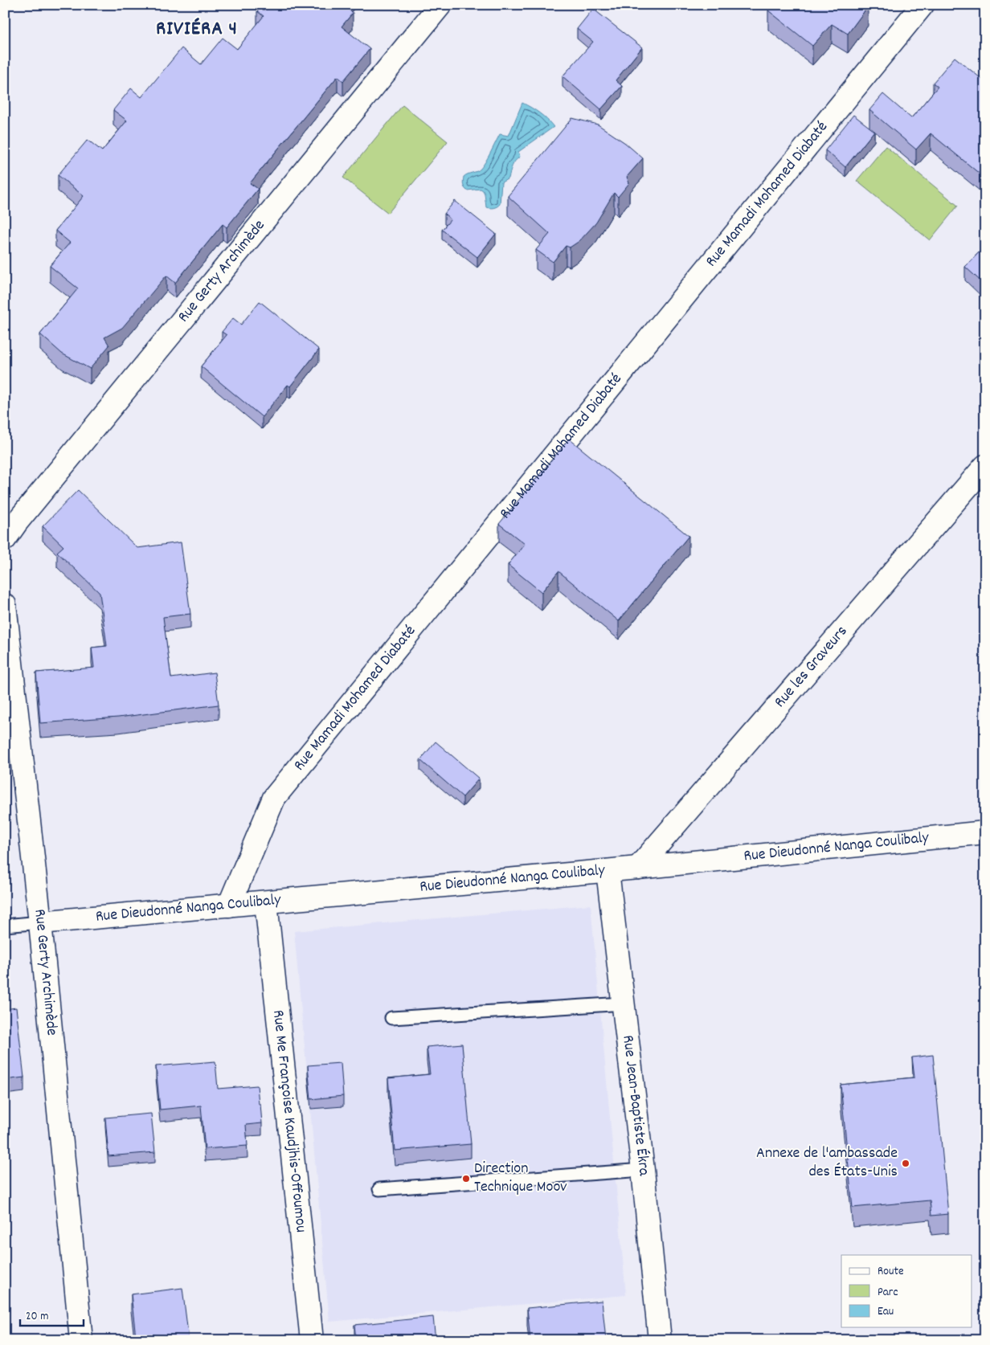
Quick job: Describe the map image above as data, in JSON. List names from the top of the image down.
{
  "streets": {
    "street": [
      "Rue Mamadi Mohamed Diabaté",
      "Rue Gerty Archimède",
      "Rue les Graveurs",
      "Rue Dieudonné Nanga Coulibaly",
      "Rue Jean-Baptiste Ékra",
      "Rue Me Françoise Kaudjhis-Offoumou"
    ]
  },
  "crossings": [
    ["Rue Mamadi Mohamed Diabaté", "Rue Dieudonné Nanga Coulibaly"],
    ["Rue Gerty Archimède", "Rue Dieudonné Nanga Coulibaly"],
    ["Rue les Graveurs", "Rue Dieudonné Nanga Coulibaly"],
    ["Rue Dieudonné Nanga Coulibaly", "Rue Jean-Baptiste Ékra"],
    ["Rue Dieudonné Nanga Coulibaly", "Rue Me Françoise Kaudjhis-Offoumou"]
  ],
  "districts": ["RIVIÉRA 4"],
  "places": ["Annexe de l'ambassade des États-Unis", "Direction Technique Moov"],
  "legend": ["Route", "Parc", "Eau"],
  "scale_bar": "20 m"
}
